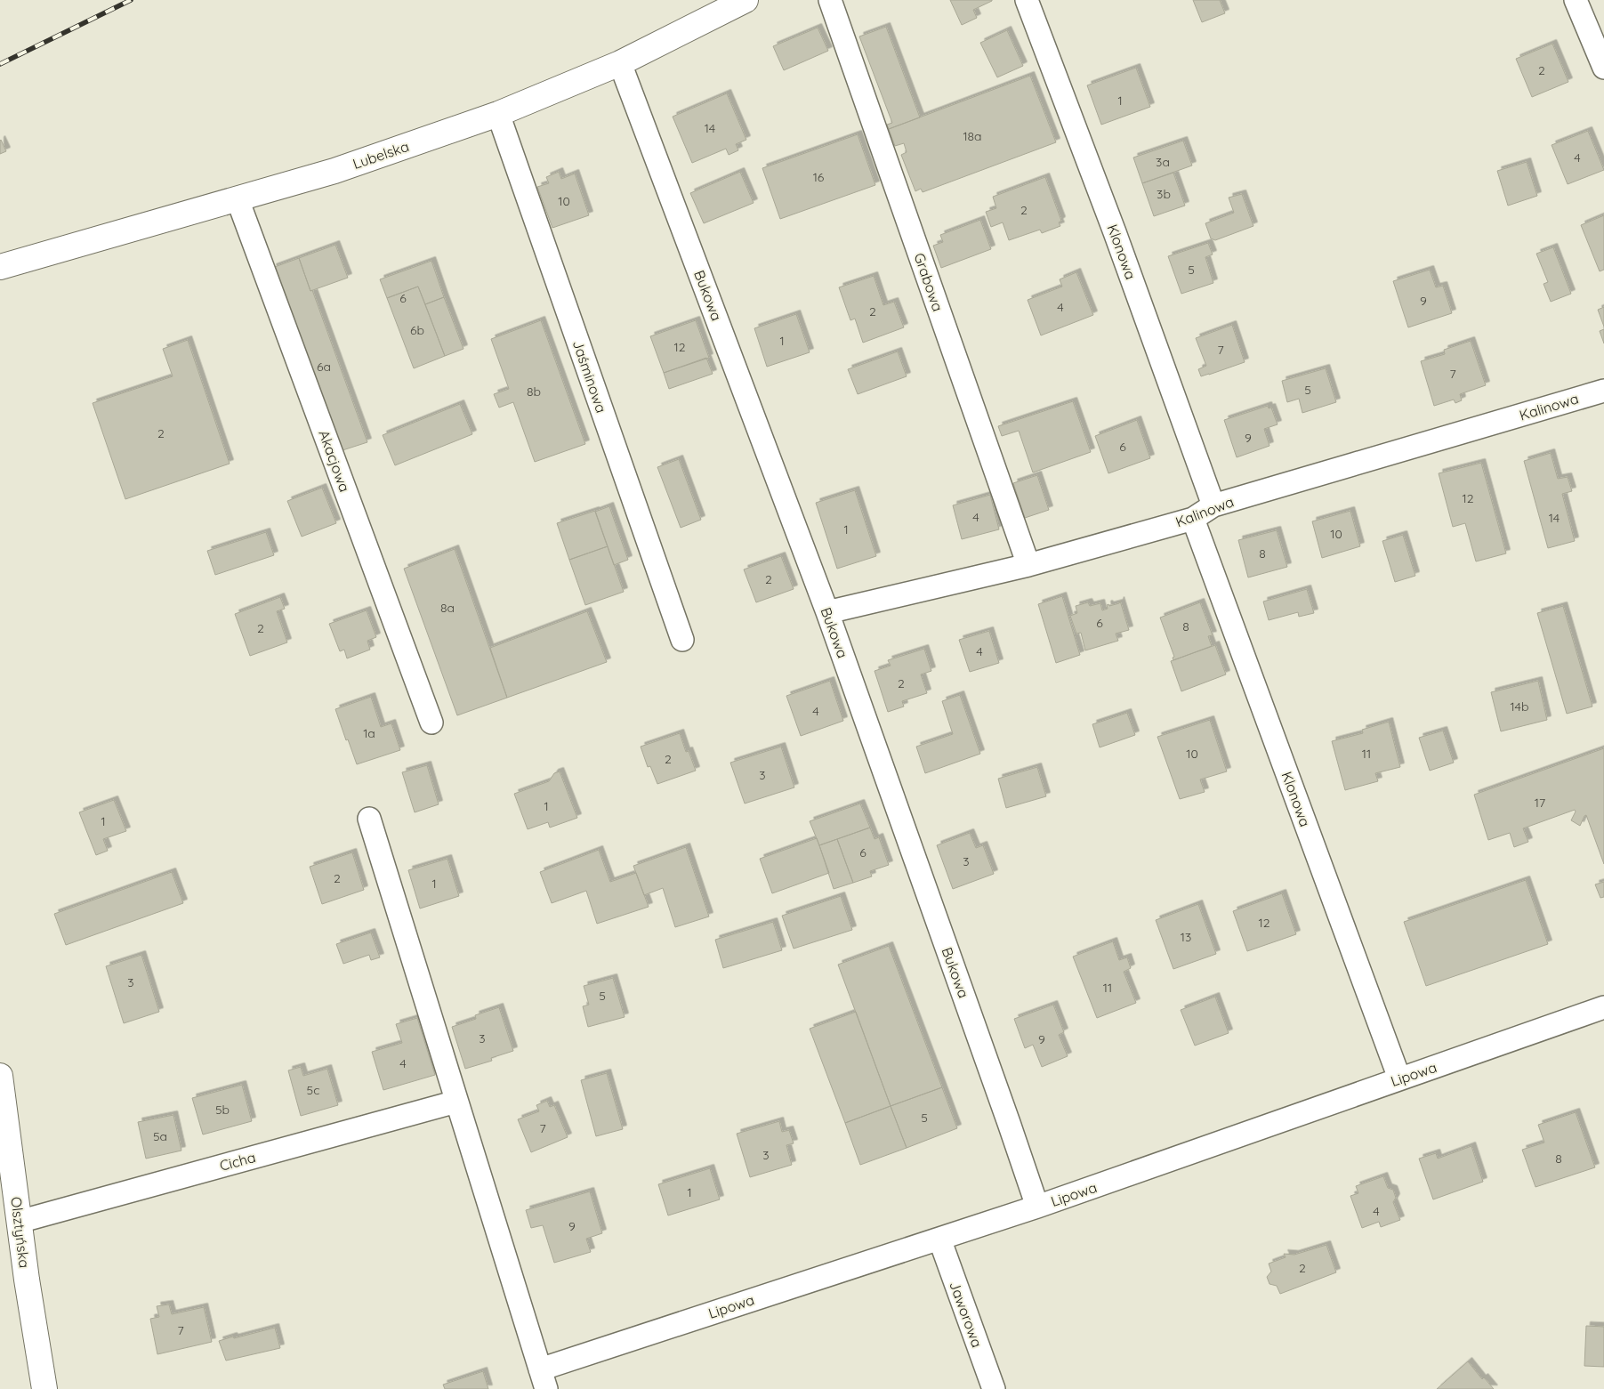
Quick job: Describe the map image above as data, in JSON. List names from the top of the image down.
{
  "streets": {
    "street": [
      "Lubelska",
      "Klonowa",
      "Grabowa",
      "Bukowa",
      "Jaśminowa",
      "Kalinowa",
      "Akacjowa",
      "Lipowa",
      "Cicha",
      "Olsztyńska",
      "Jaworowa"
    ]
  },
  "crossings": [
    ["Lubelska", "Bukowa"],
    ["Lubelska", "Jaśminowa"],
    ["Lubelska", "Akacjowa"],
    ["Klonowa", "Kalinowa"],
    ["Klonowa", "Lipowa"],
    ["Grabowa", "Kalinowa"],
    ["Bukowa", "Kalinowa"],
    ["Bukowa", "Lipowa"],
    ["Lipowa", "Jaworowa"],
    ["Cicha", "Olsztyńska"]
  ],
  "house_numbers": [
    "2",
    "1",
    "14",
    "18a",
    "4",
    "3a",
    "16",
    "3b",
    "10",
    "2",
    "5",
    "6",
    "9",
    "4",
    "2",
    "6b",
    "1",
    "12",
    "7",
    "6a",
    "7",
    "5",
    "8b",
    "2",
    "9",
    "6",
    "12",
    "4",
    "14",
    "1",
    "10",
    "8",
    "2",
    "8a",
    "6",
    "8",
    "2",
    "4",
    "2",
    "14b",
    "4",
    "1a",
    "10",
    "11",
    "2",
    "3",
    "17",
    "1",
    "1",
    "6",
    "3",
    "2",
    "1",
    "12",
    "13",
    "3",
    "11",
    "5",
    "3",
    "9",
    "4",
    "5c",
    "5b",
    "5",
    "7",
    "5a",
    "3",
    "8",
    "1",
    "4",
    "9",
    "2",
    "7"
  ]
}
